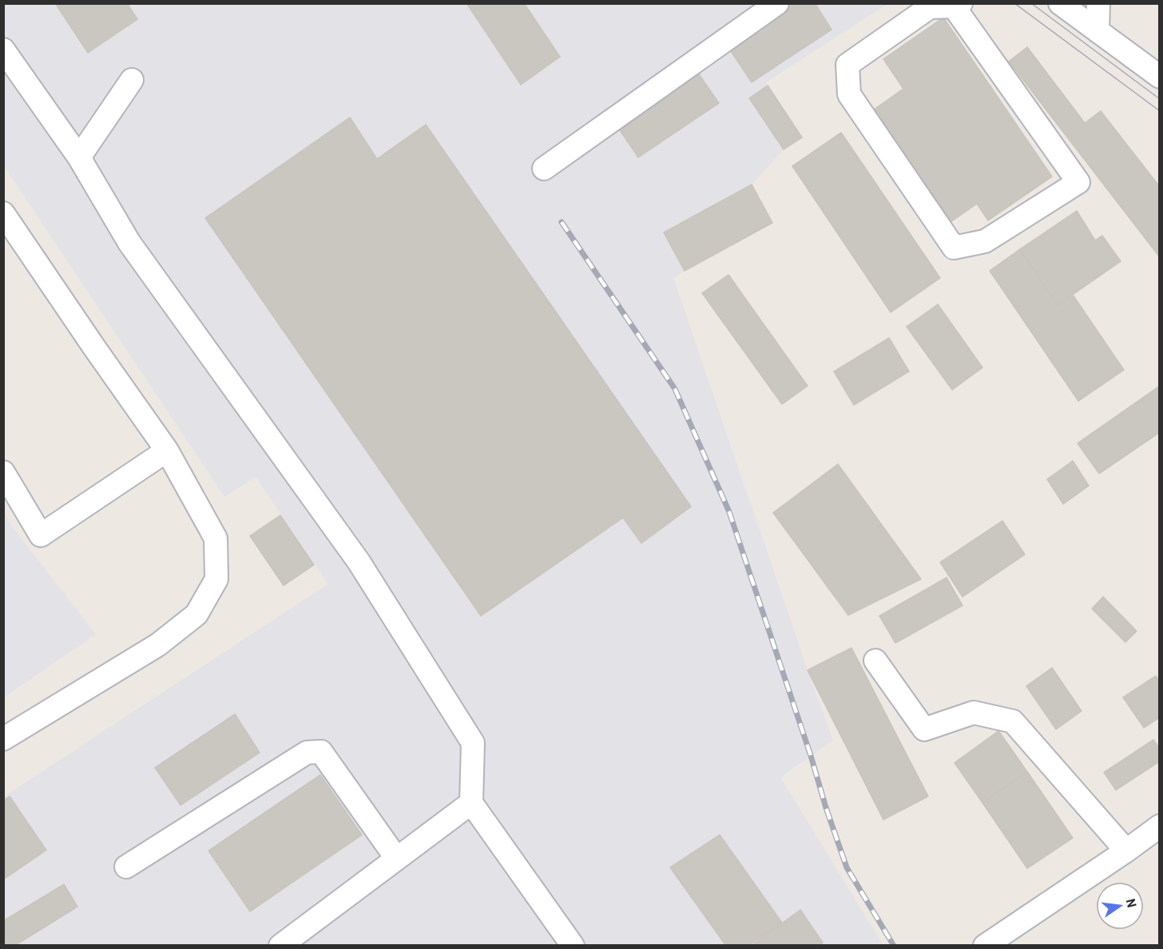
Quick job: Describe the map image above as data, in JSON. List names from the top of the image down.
{
  "north": "right"
}
